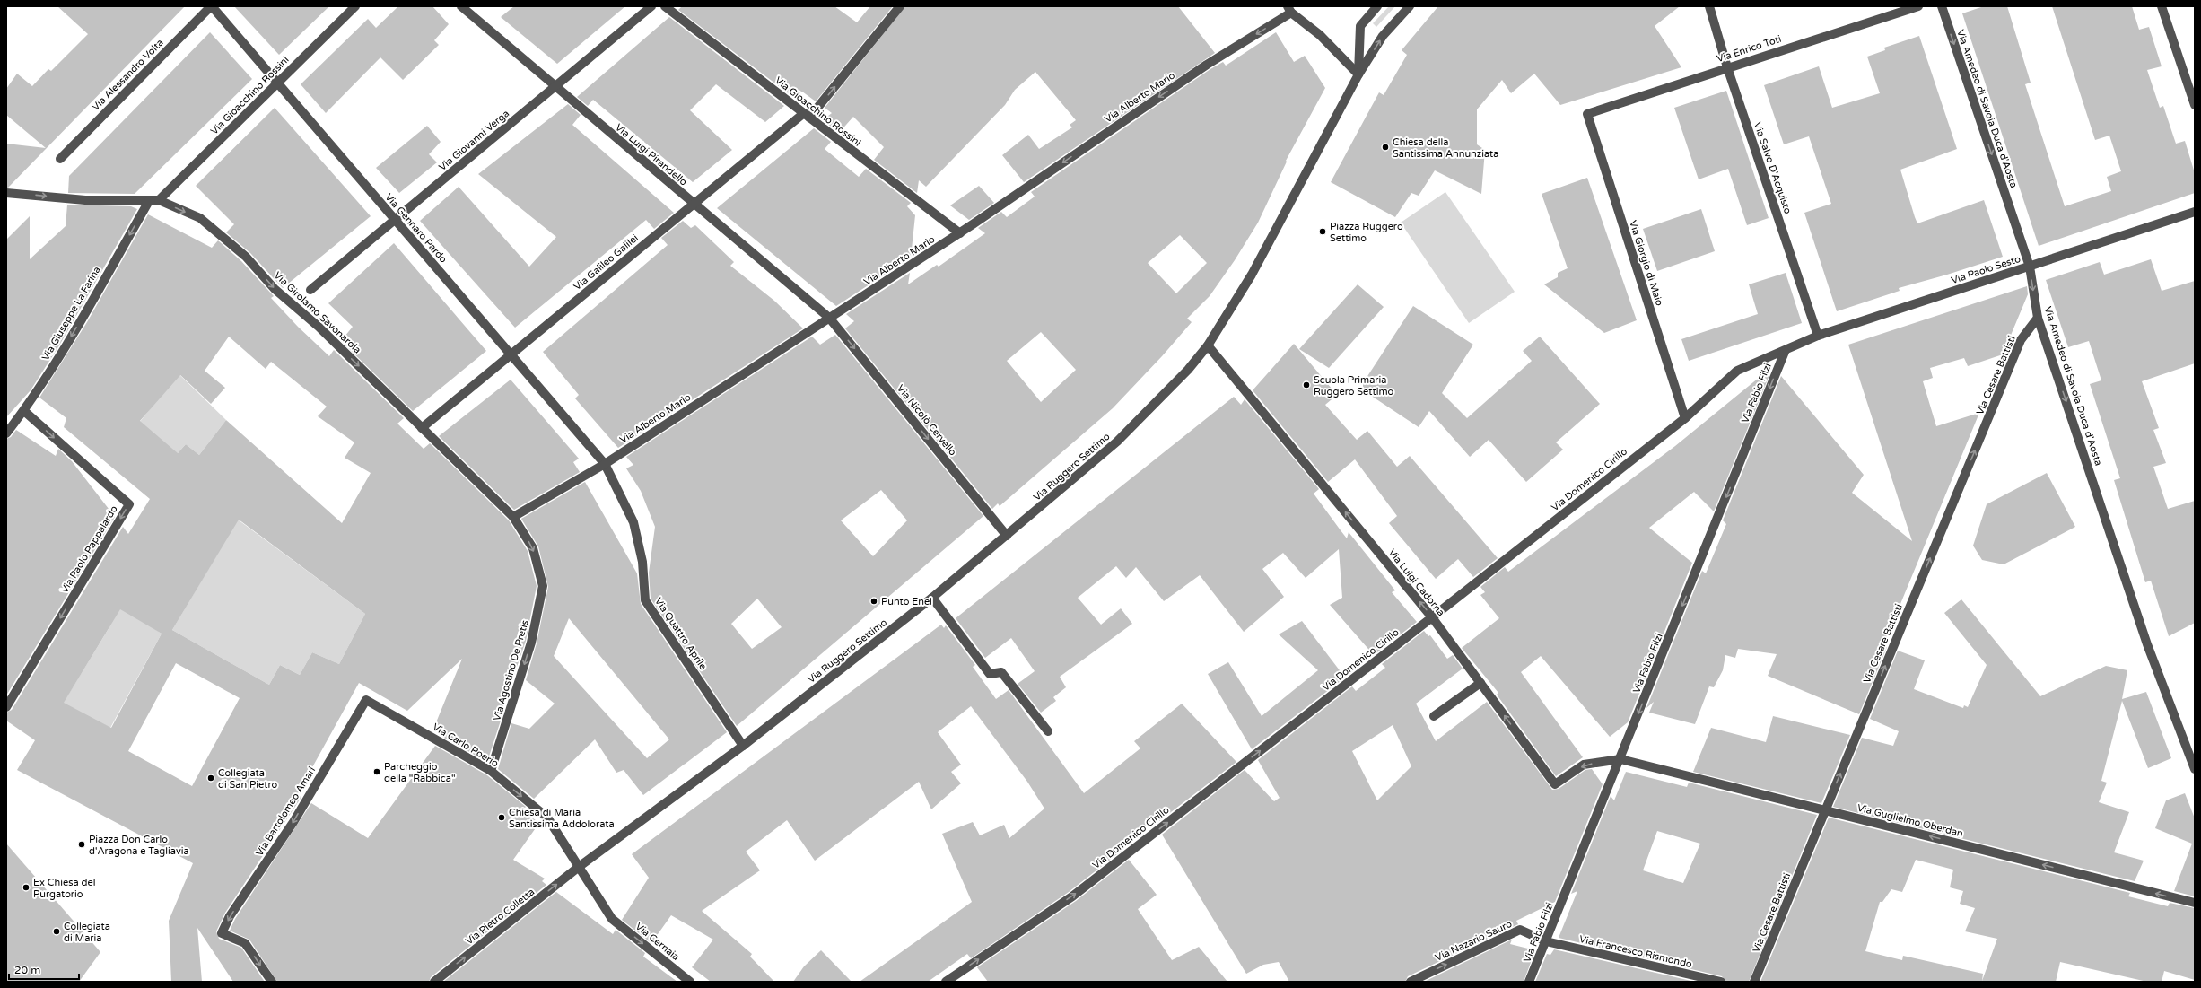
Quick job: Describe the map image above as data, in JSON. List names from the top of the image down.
{
  "streets": {
    "street": [
      "Via Enrico Toti",
      "Via Alessandro Volta",
      "Via Gioacchino Rossini",
      "Via Alberto Mario",
      "Via Amedeo di Savoia Duca d'Aosta",
      "Via Giovanni Verga",
      "Via Luigi Pirandello",
      "Via Salvo D'Acquisto",
      "Via Gennaro Pardo",
      "Via Galileo Galilei",
      "Via Giorgio di Maio",
      "Via Paolo Sesto",
      "Via Girolamo Savonarola",
      "Via Giuseppe La Farina",
      "Via Cesare Battisti",
      "Via Fabio Filzi",
      "Via Nicolò Cervello",
      "Via Ruggero Settimo",
      "Via Domenico Cirillo",
      "Via Paolo Pappalardo",
      "Via Luigi Cadorna",
      "Via Quattro Aprile",
      "Via Agostino De Pretis",
      "Via Carlo Poerio",
      "Via Bartolomeo Amari",
      "Via Guglielmo Oberdan",
      "Via Pietro Colletta",
      "Via Nazario Sauro",
      "Via Cernaia",
      "Via Francesco Rismondo"
    ]
  },
  "crossings": [
    ["Via Enrico Toti", "Via Salvo D'Acquisto"],
    ["Via Enrico Toti", "Via Giorgio di Maio"],
    ["Via Alessandro Volta", "Via Gennaro Pardo"],
    ["Via Gioacchino Rossini", "Via Alberto Mario"],
    ["Via Gioacchino Rossini", "Via Gennaro Pardo"],
    ["Via Gioacchino Rossini", "Via Galileo Galilei"],
    ["Via Gioacchino Rossini", "Via Girolamo Savonarola"],
    ["Via Alberto Mario", "Via Luigi Pirandello"],
    ["Via Alberto Mario", "Via Gennaro Pardo"],
    ["Via Alberto Mario", "Via Girolamo Savonarola"],
    ["Via Alberto Mario", "Via Nicolò Cervello"],
    ["Via Alberto Mario", "Via Quattro Aprile"],
    ["Via Alberto Mario", "Via Agostino De Pretis"],
    ["Via Amedeo di Savoia Duca d'Aosta", "Via Paolo Sesto"],
    ["Via Amedeo di Savoia Duca d'Aosta", "Via Cesare Battisti"],
    ["Via Giovanni Verga", "Via Luigi Pirandello"],
    ["Via Giovanni Verga", "Via Gennaro Pardo"],
    ["Via Luigi Pirandello", "Via Galileo Galilei"],
    ["Via Luigi Pirandello", "Via Nicolò Cervello"],
    ["Via Salvo D'Acquisto", "Via Paolo Sesto"],
    ["Via Gennaro Pardo", "Via Galileo Galilei"],
    ["Via Gennaro Pardo", "Via Quattro Aprile"],
    ["Via Galileo Galilei", "Via Girolamo Savonarola"],
    ["Via Giorgio di Maio", "Via Domenico Cirillo"],
    ["Via Paolo Sesto", "Via Fabio Filzi"],
    ["Via Paolo Sesto", "Via Domenico Cirillo"],
    ["Via Girolamo Savonarola", "Via Giuseppe La Farina"],
    ["Via Girolamo Savonarola", "Via Agostino De Pretis"],
    ["Via Giuseppe La Farina", "Via Paolo Pappalardo"],
    ["Via Cesare Battisti", "Via Guglielmo Oberdan"],
    ["Via Fabio Filzi", "Via Domenico Cirillo"],
    ["Via Fabio Filzi", "Via Luigi Cadorna"],
    ["Via Fabio Filzi", "Via Guglielmo Oberdan"],
    ["Via Fabio Filzi", "Via Nazario Sauro"],
    ["Via Fabio Filzi", "Via Francesco Rismondo"],
    ["Via Nicolò Cervello", "Via Ruggero Settimo"],
    ["Via Ruggero Settimo", "Via Luigi Cadorna"],
    ["Via Ruggero Settimo", "Via Quattro Aprile"],
    ["Via Ruggero Settimo", "Via Carlo Poerio"],
    ["Via Ruggero Settimo", "Via Pietro Colletta"],
    ["Via Ruggero Settimo", "Via Cernaia"],
    ["Via Domenico Cirillo", "Via Luigi Cadorna"],
    ["Via Luigi Cadorna", "Via Guglielmo Oberdan"],
    ["Via Agostino De Pretis", "Via Carlo Poerio"],
    ["Via Carlo Poerio", "Via Bartolomeo Amari"],
    ["Via Carlo Poerio", "Via Pietro Colletta"],
    ["Via Carlo Poerio", "Via Cernaia"],
    ["Via Pietro Colletta", "Via Cernaia"],
    ["Via Nazario Sauro", "Via Francesco Rismondo"]
  ],
  "one_way": [
    "Via Alberto Mario",
    "Via Amedeo di Savoia Duca d'Aosta",
    "Via Girolamo Savonarola",
    "Via Giuseppe La Farina",
    "Via Cesare Battisti",
    "Via Fabio Filzi",
    "Via Nicolò Cervello",
    "Via Domenico Cirillo",
    "Via Luigi Cadorna",
    "Via Agostino De Pretis",
    "Via Carlo Poerio",
    "Via Bartolomeo Amari",
    "Via Guglielmo Oberdan",
    "Via Pietro Colletta",
    "Via Nazario Sauro",
    "Via Cernaia"
  ],
  "places": [
    "Chiesa della Santissima Annunziata",
    "Piazza Ruggero Settimo",
    "Scuola Primaria Ruggero Settimo",
    "Punto Enel",
    "Parcheggio della \"Rabbica\"",
    "Collegiata di San Pietro",
    "Chiesa di Maria Santissima Addolorata",
    "Piazza Don Carlo d'Aragona e Tagliavia",
    "Ex Chiesa del Purgatorio",
    "Collegiata di Maria"
  ],
  "scale_bar": "20 m"
}
